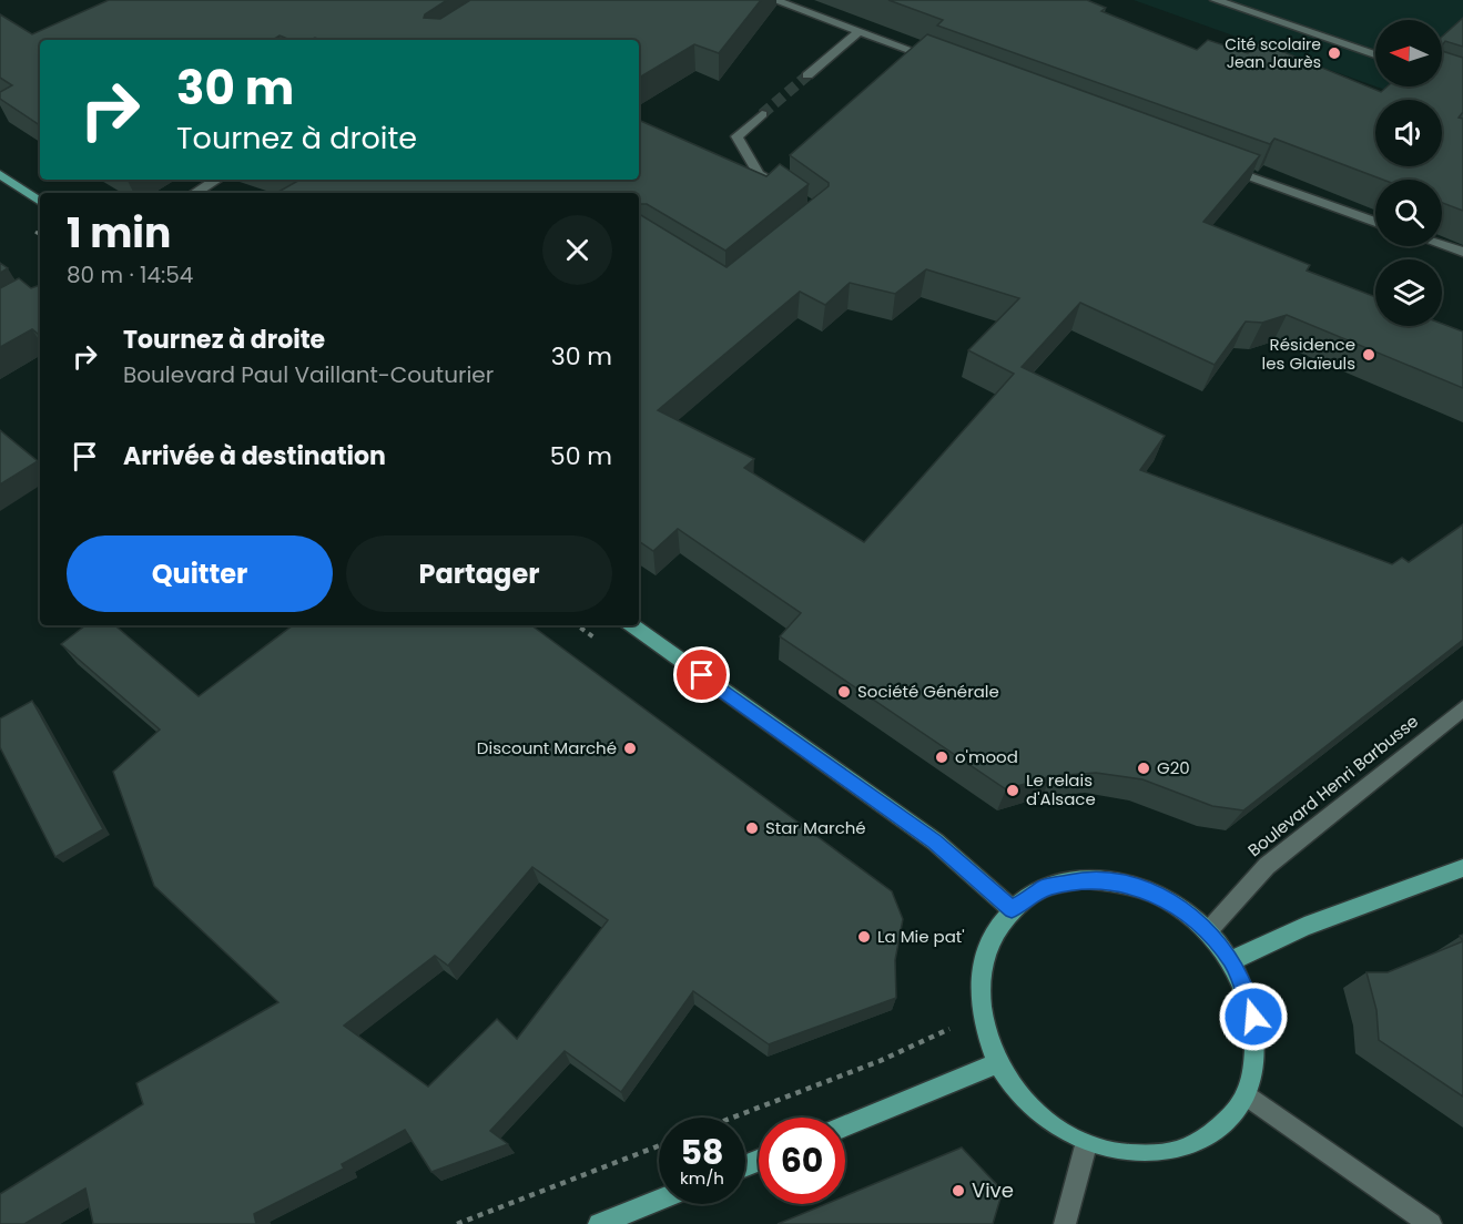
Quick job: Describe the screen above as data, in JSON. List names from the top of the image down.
{
  "streets": {
    "street": ["Boulevard Henri Barbusse"]
  },
  "places": [
    "Cité scolaire Jean Jaurès",
    "Résidence les Glaïeuls",
    "Société Générale",
    "Discount Marché",
    "o'mood",
    "G20",
    "Le relais d'Alsace",
    "Star Marché",
    "La Mie pat'",
    "Vive"
  ],
  "north": "left",
  "page": {
    "turn": ["30 m", "Tournez à droite"],
    "heading": ["1 min", "80 m · 14:54"],
    "list": [
      {
        "name": "Tournez à droite",
        "note": "Boulevard Paul Vaillant-Couturier",
        "value": "30 m"
      },
      {
        "name": "Arrivée à destination",
        "value": "50 m"
      }
    ],
    "buttons": ["Quitter", "Partager"],
    "speed": "58 km/h",
    "limit": "60"
  }
}
